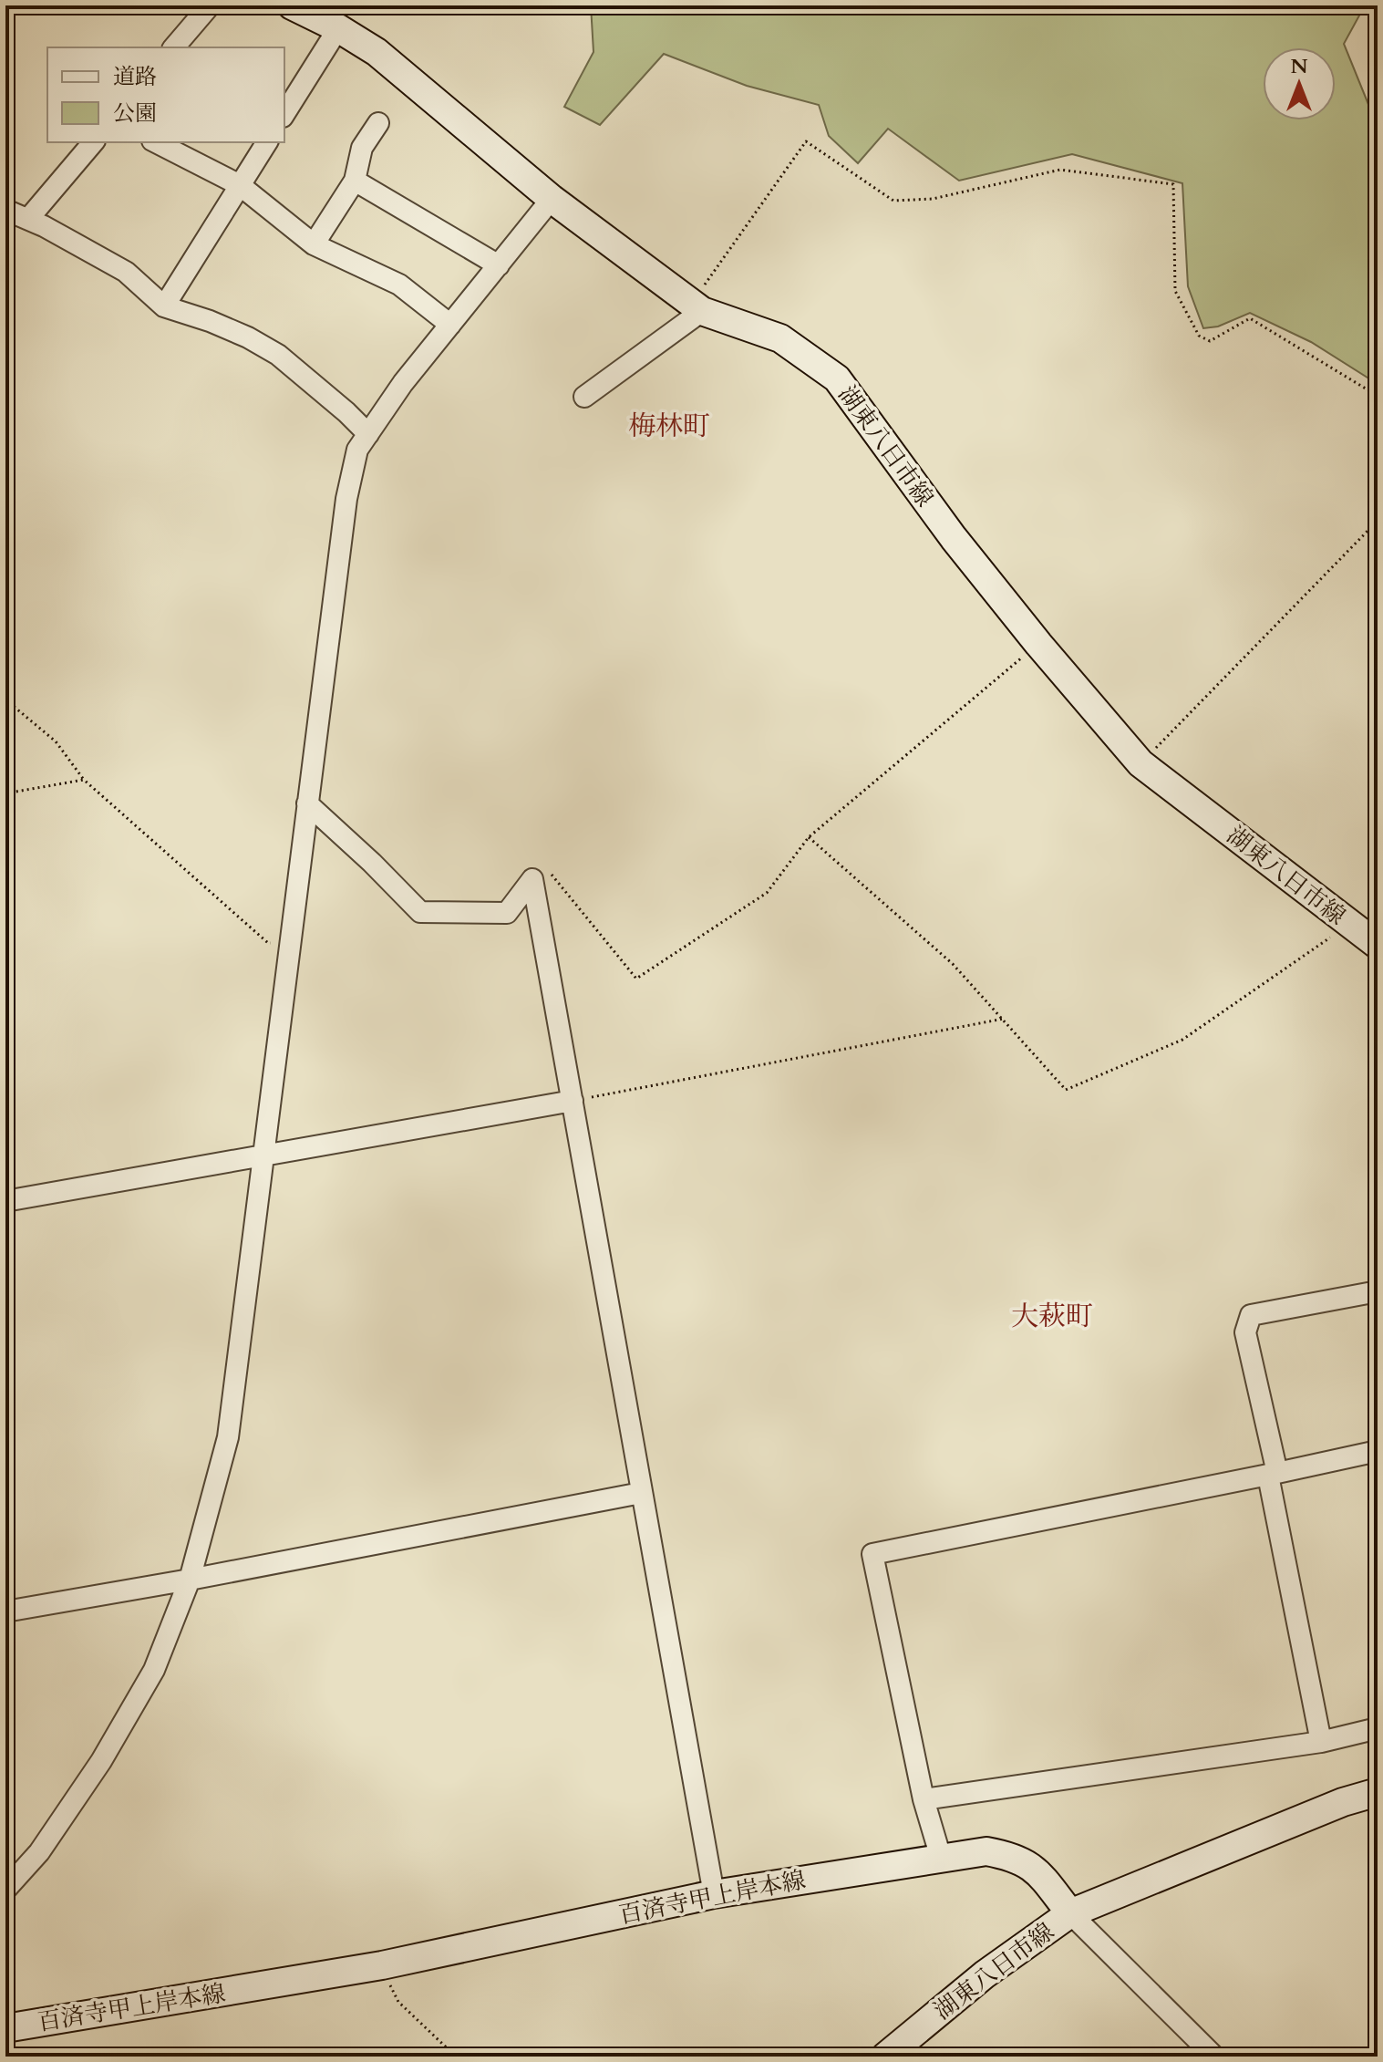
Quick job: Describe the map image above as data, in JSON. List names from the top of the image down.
{
  "streets": {
    "main road": ["湖東八日市線", "百済寺甲上岸本線"]
  },
  "crossings": [
    ["湖東八日市線", "百済寺甲上岸本線"]
  ],
  "districts": ["梅林町", "大萩町"],
  "legend": ["道路", "公園"],
  "north": "top"
}
